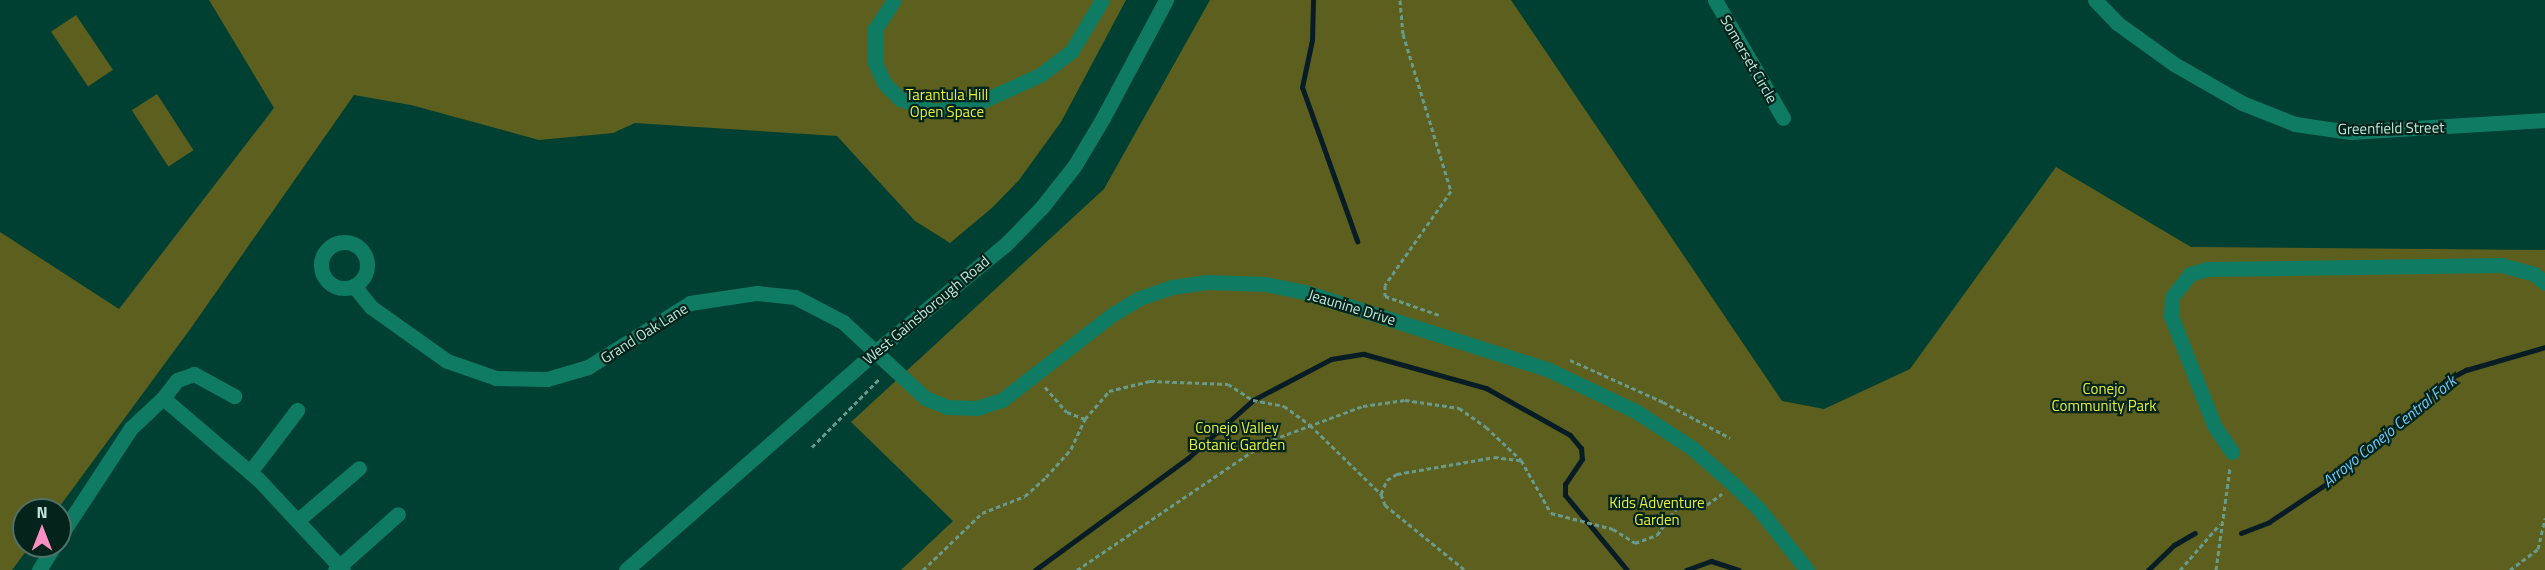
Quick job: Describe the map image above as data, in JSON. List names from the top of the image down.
{
  "streets": {
    "street": [
      "Somerset Circle",
      "Greenfield Street",
      "Jeaunine Drive",
      "West Gainsborough Road",
      "Grand Oak Lane"
    ]
  },
  "crossings": [
    ["Jeaunine Drive", "West Gainsborough Road"],
    ["Jeaunine Drive", "Grand Oak Lane"],
    ["West Gainsborough Road", "Grand Oak Lane"]
  ],
  "water": ["Arroyo Conejo Central Fork"],
  "parks": [
    "Tarantula Hill Open Space",
    "Conejo Community Park",
    "Conejo Valley Botanic Garden",
    "Kids Adventure Garden"
  ],
  "north": "top"
}
